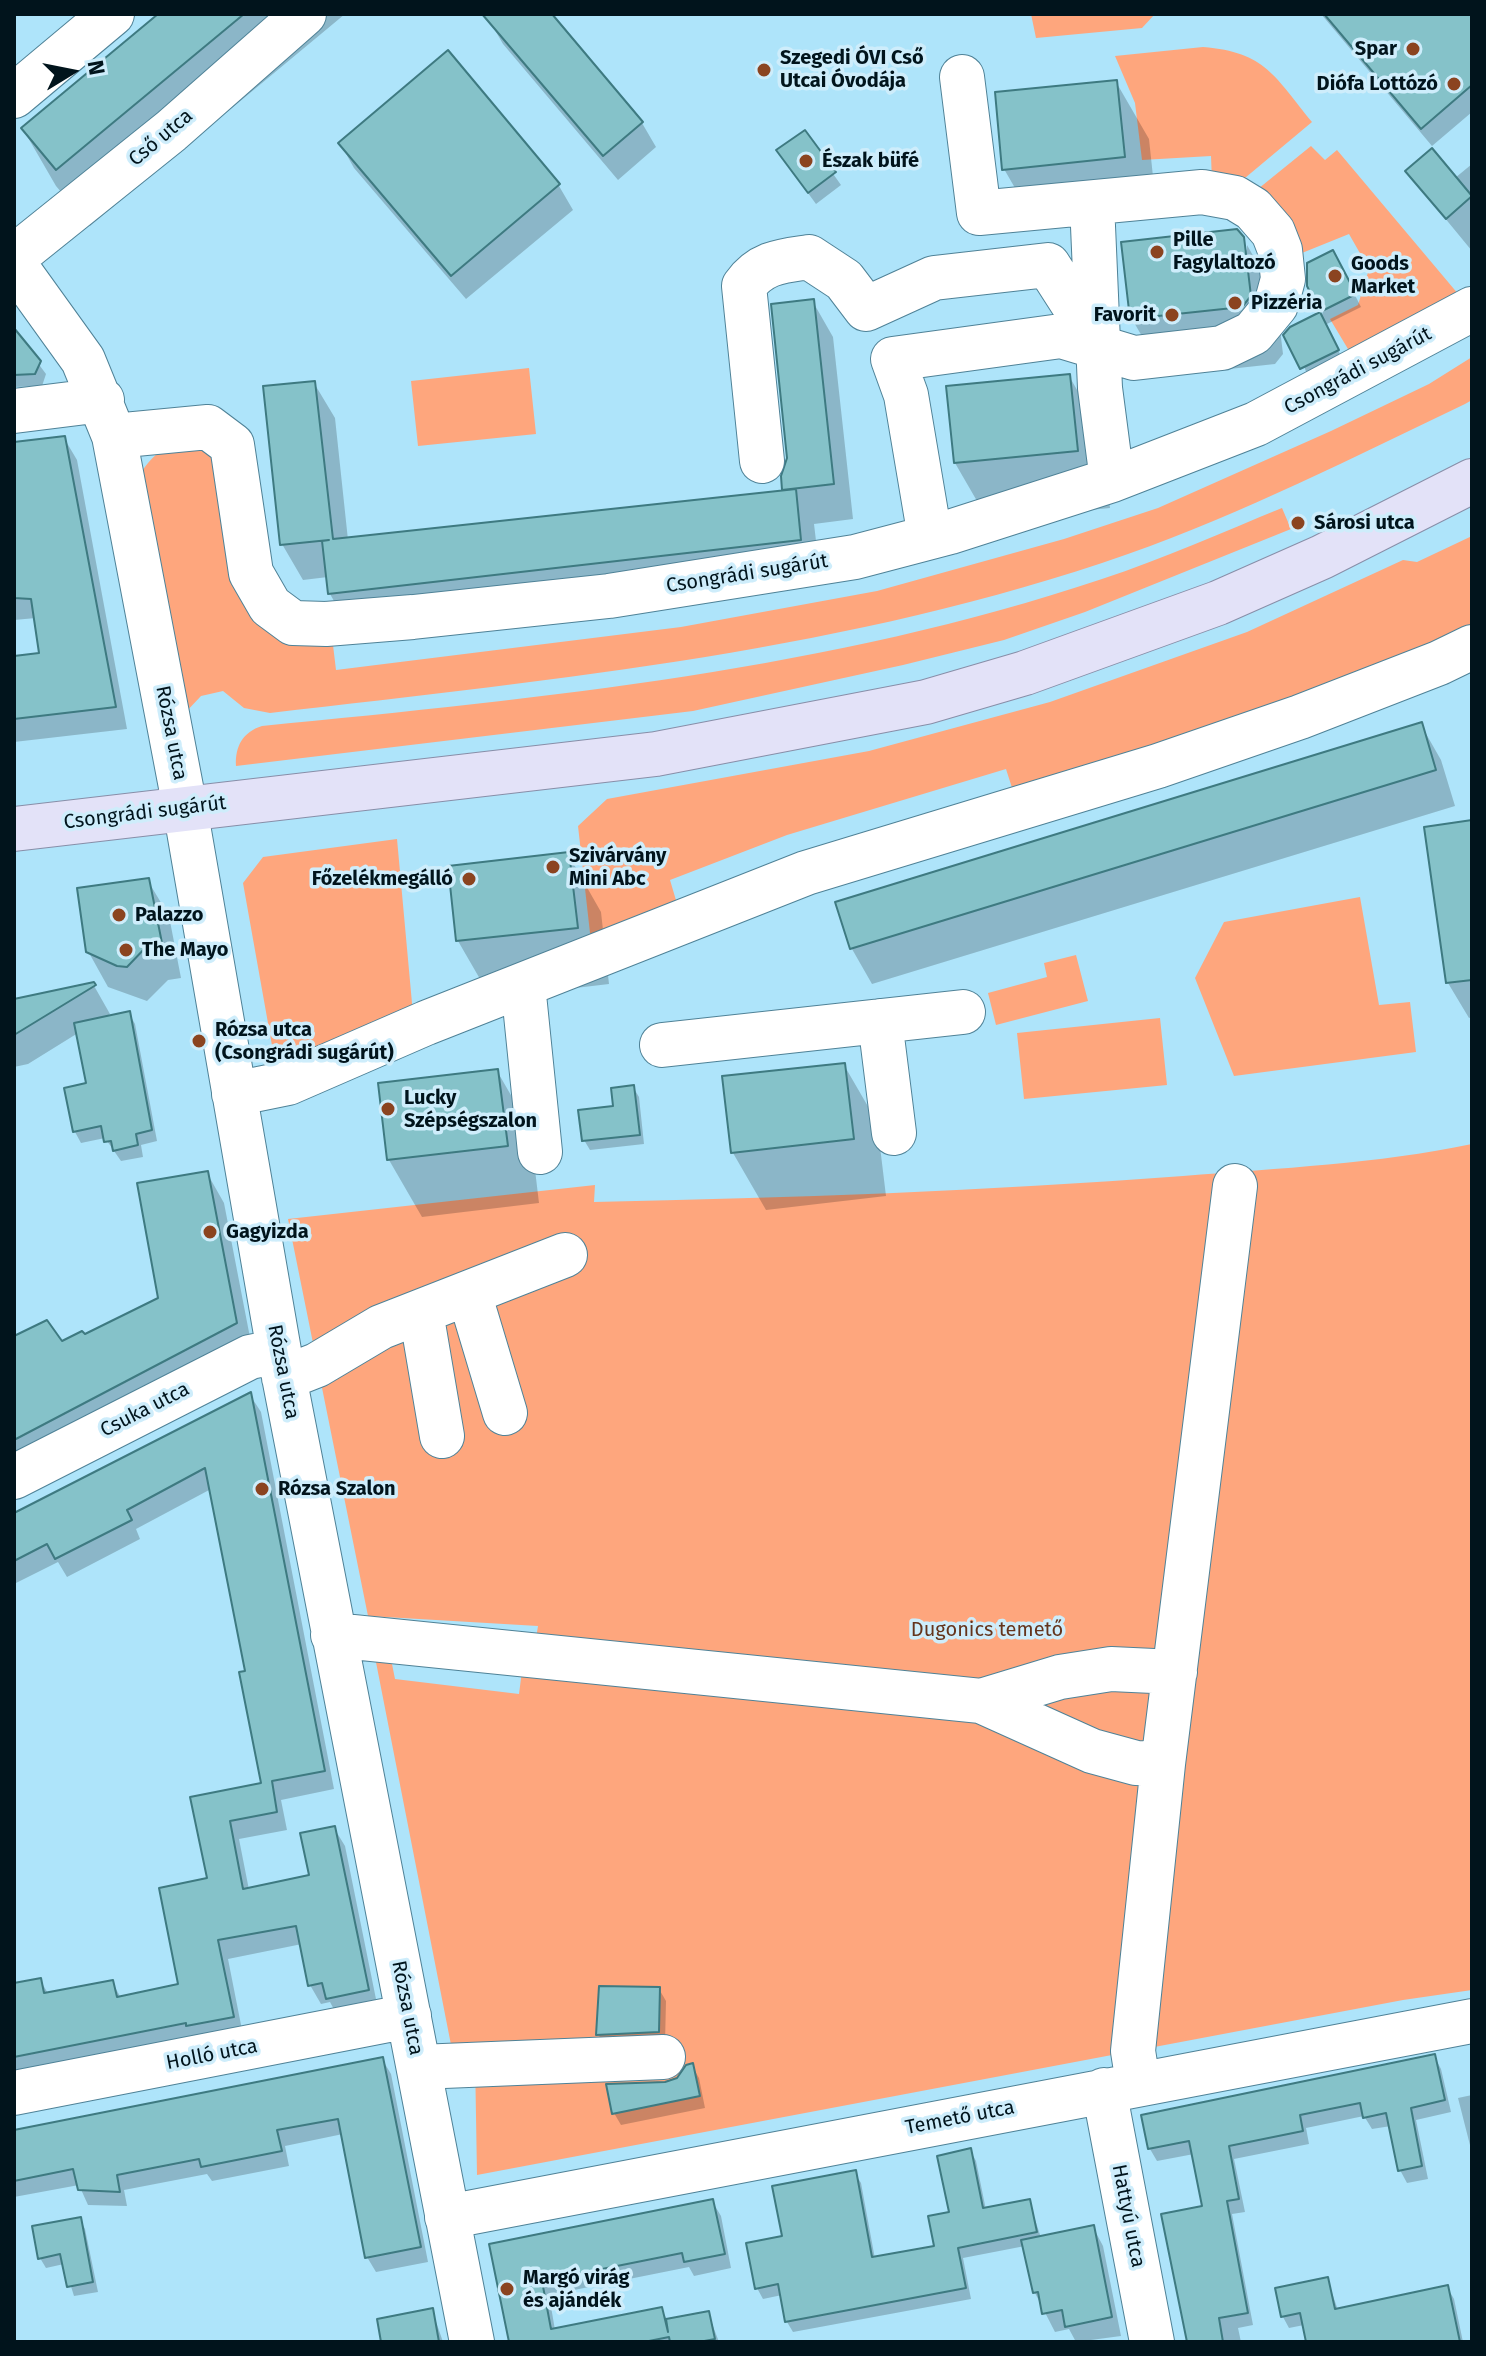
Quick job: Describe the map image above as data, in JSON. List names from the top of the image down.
{
  "streets": {
    "main road": ["Csongrádi sugárút"],
    "street": [
      "Cső utca",
      "Rózsa utca",
      "Csuka utca",
      "Holló utca",
      "Temető utca",
      "Hattyú utca"
    ]
  },
  "crossings": [
    ["Csongrádi sugárút", "Rózsa utca"],
    ["Rózsa utca", "Csuka utca"],
    ["Rózsa utca", "Holló utca"],
    ["Rózsa utca", "Temető utca"],
    ["Temető utca", "Hattyú utca"]
  ],
  "parks": ["Dugonics temető"],
  "places": [
    "Spar",
    "Szegedi ÓVI Cső Utcai Óvodája",
    "Diófa Lottózó",
    "Észak büfé",
    "Pille Fagylaltozó",
    "Goods Market",
    "Pizzéria",
    "Favorit",
    "Sárosi utca",
    "Szivárvány Mini Abc",
    "Főzelékmegálló",
    "Palazzo",
    "The Mayo",
    "Rózsa utca (Csongrádi sugárút)",
    "Lucky Szépségszalon",
    "Gagyizda",
    "Rózsa Szalon",
    "Margó virág és ajándék"
  ],
  "north": "right"
}
